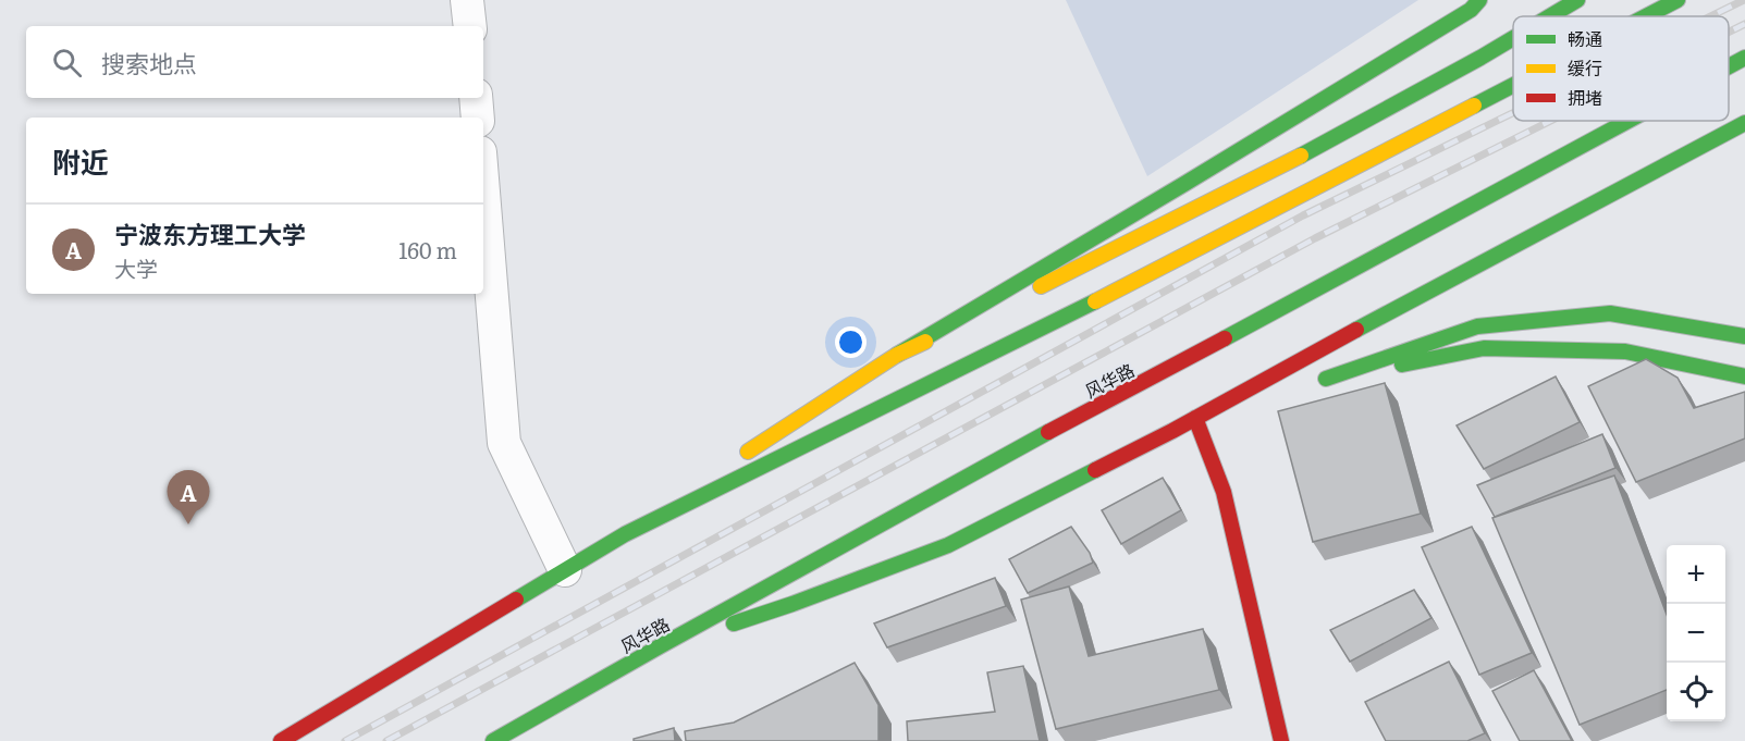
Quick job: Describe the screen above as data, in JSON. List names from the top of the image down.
{
  "streets": {
    "main road": ["风华路"]
  },
  "legend": ["畅通", "缓行", "拥堵"],
  "page": {
    "search": "搜索地点",
    "heading": "附近",
    "list": [
      {
        "mark": "A",
        "name": "宁波东方理工大学",
        "note": "大学",
        "value": "160 m"
      }
    ],
    "pins": "A",
    "map_buttons": ["+", "−"]
  }
}
